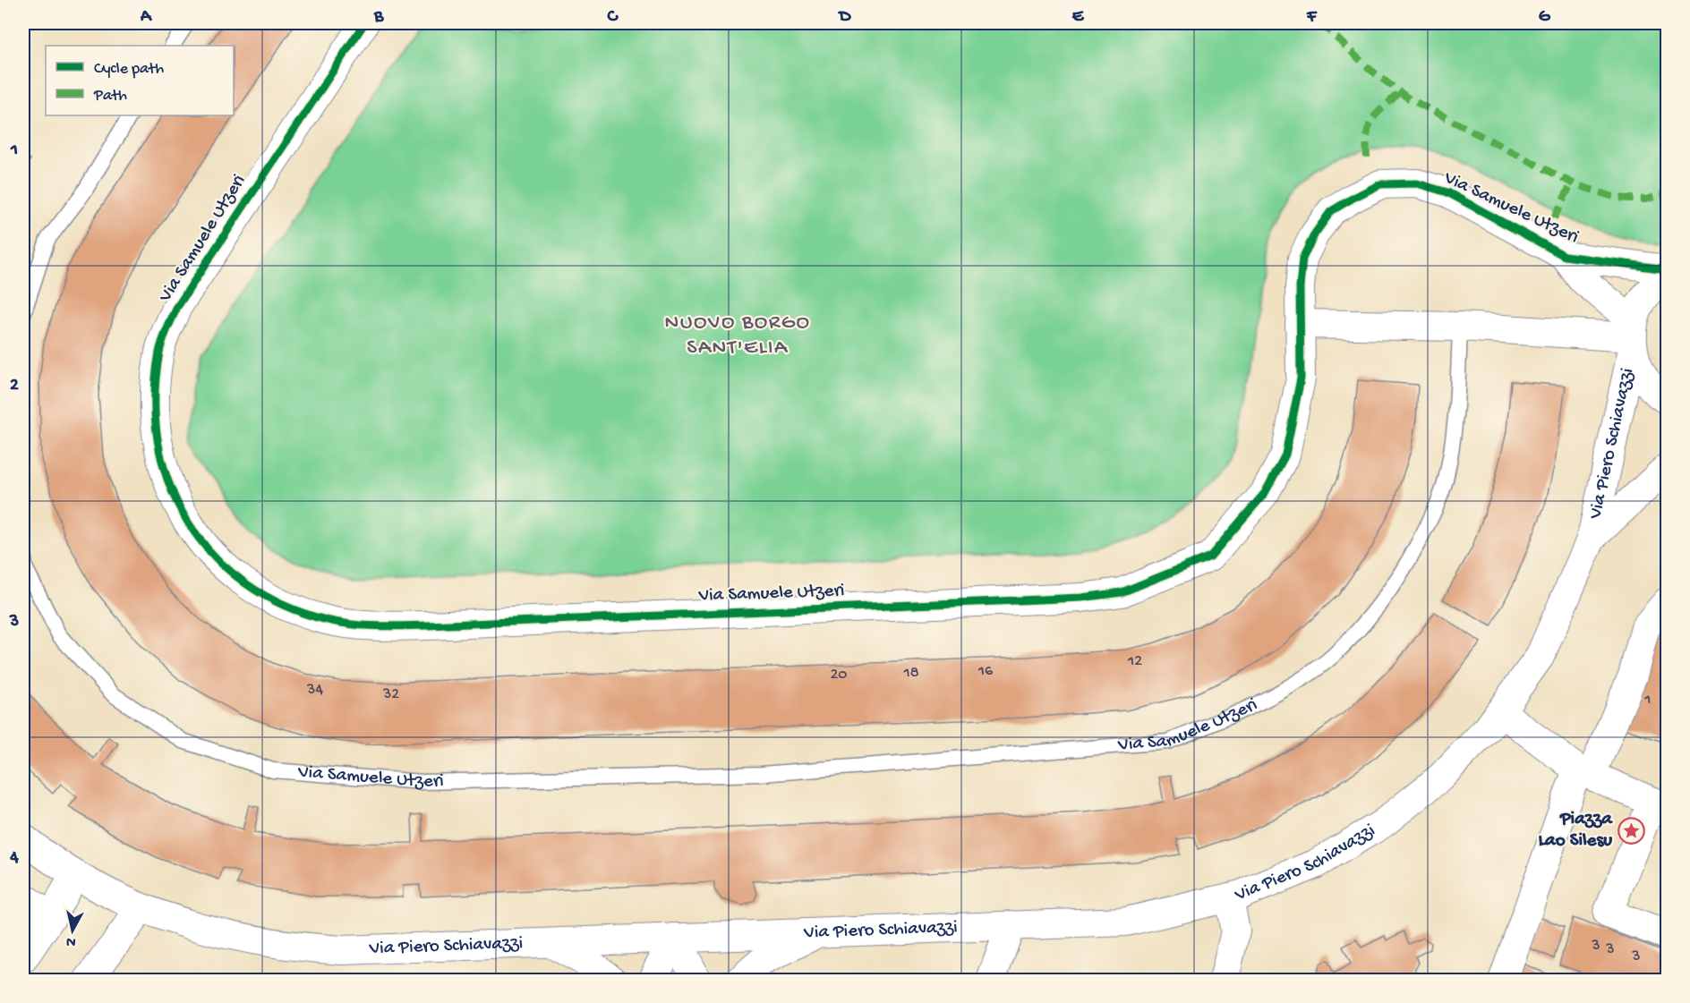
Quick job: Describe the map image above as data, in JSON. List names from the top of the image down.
{
  "streets": {
    "street": ["Via Samuele Utzeri", "Via Piero Schiavazzi"]
  },
  "districts": ["NUOVO BORGO SANT'ELIA"],
  "places": {
    "place": ["Piazza Lao Silesu"]
  },
  "house_numbers": [
    "12",
    "16",
    "18",
    "20",
    "34",
    "32",
    "1",
    "3",
    "3",
    "3"
  ],
  "legend": ["Cycle path", "Path"],
  "north": "bottom",
  "grid": {
    "columns": [
      "A",
      "B",
      "C",
      "D",
      "E",
      "F",
      "G"
    ],
    "rows": [
      "1",
      "2",
      "3",
      "4"
    ]
  }
}
